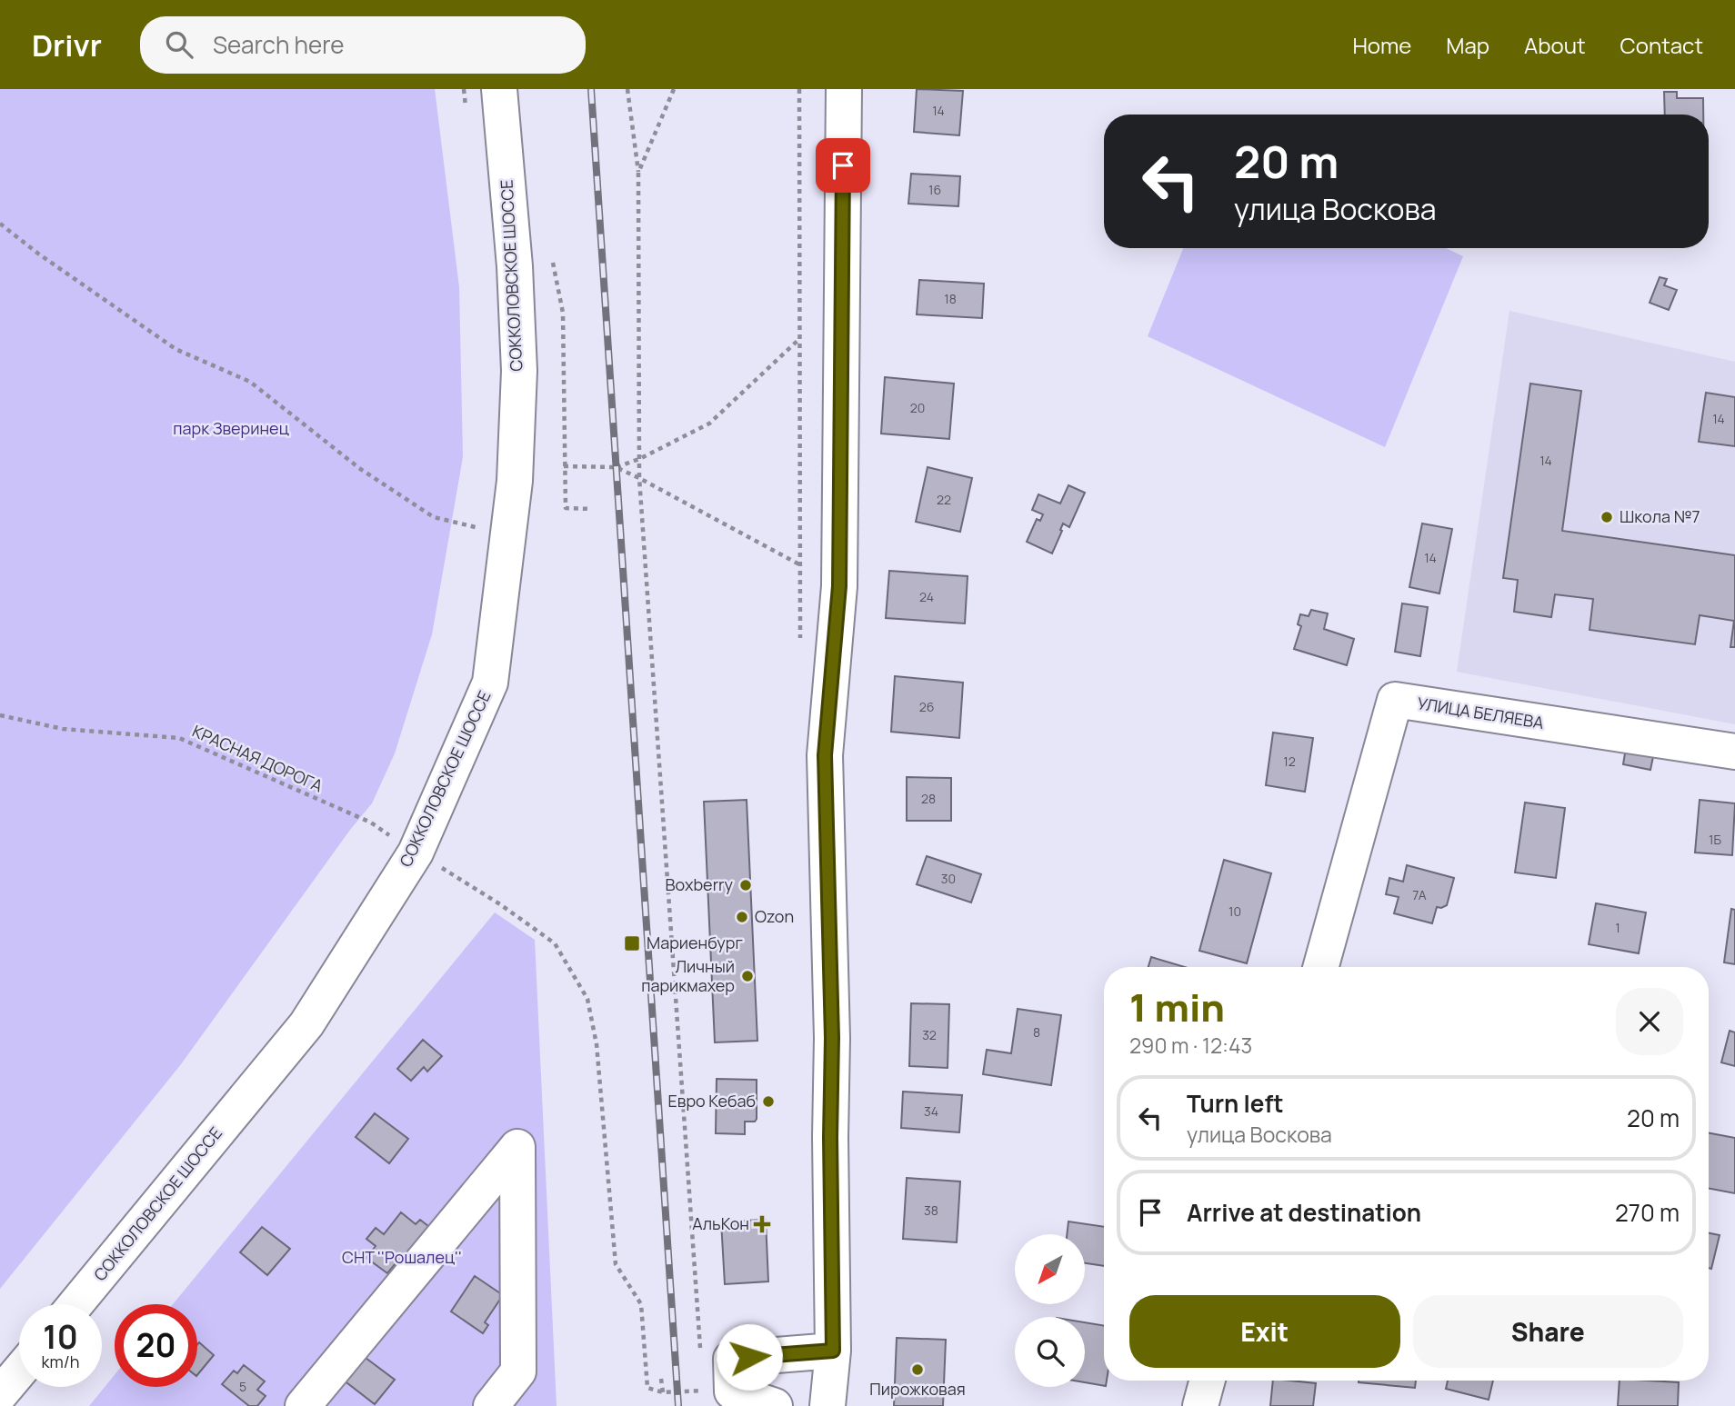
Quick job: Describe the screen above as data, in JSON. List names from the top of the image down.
{
  "streets": {
    "street": ["СОККОЛОВСКОЕ ШОССЕ", "УЛИЦА БЕЛЯЕВА"],
    "path": ["КРАСНАЯ ДОРОГА"]
  },
  "crossings": [
    ["СОККОЛОВСКОЕ ШОССЕ", "КРАСНАЯ ДОРОГА"]
  ],
  "parks": ["парк Зверинец", "СНТ ''Рошалец''"],
  "places": {
    "other": [
      "Школа №7",
      "Boxberry",
      "Ozon",
      "Личный парикмахер",
      "Евро Кебаб",
      "Пирожковая"
    ],
    "transit": ["Мариенбург"],
    "health": ["АльКон"]
  },
  "house_numbers": [
    "14",
    "16",
    "18",
    "20",
    "14",
    "14",
    "22",
    "14",
    "24",
    "26",
    "12",
    "28",
    "1Б",
    "30",
    "7А",
    "10",
    "1",
    "8",
    "32",
    "34",
    "38",
    "5"
  ],
  "north": "bottom left",
  "page": {
    "header": "Drivr",
    "search": "Search here",
    "nav": [
      "Home",
      "Map",
      "About",
      "Contact"
    ],
    "turn": ["20 m", "улица Воскова"],
    "heading": ["1 min", "290 m · 12:43"],
    "list": [
      {
        "name": "Turn left",
        "note": "улица Воскова",
        "value": "20 m"
      },
      {
        "name": "Arrive at destination",
        "value": "270 m"
      }
    ],
    "buttons": ["Exit", "Share"],
    "speed": "10 km/h",
    "limit": "20"
  }
}
